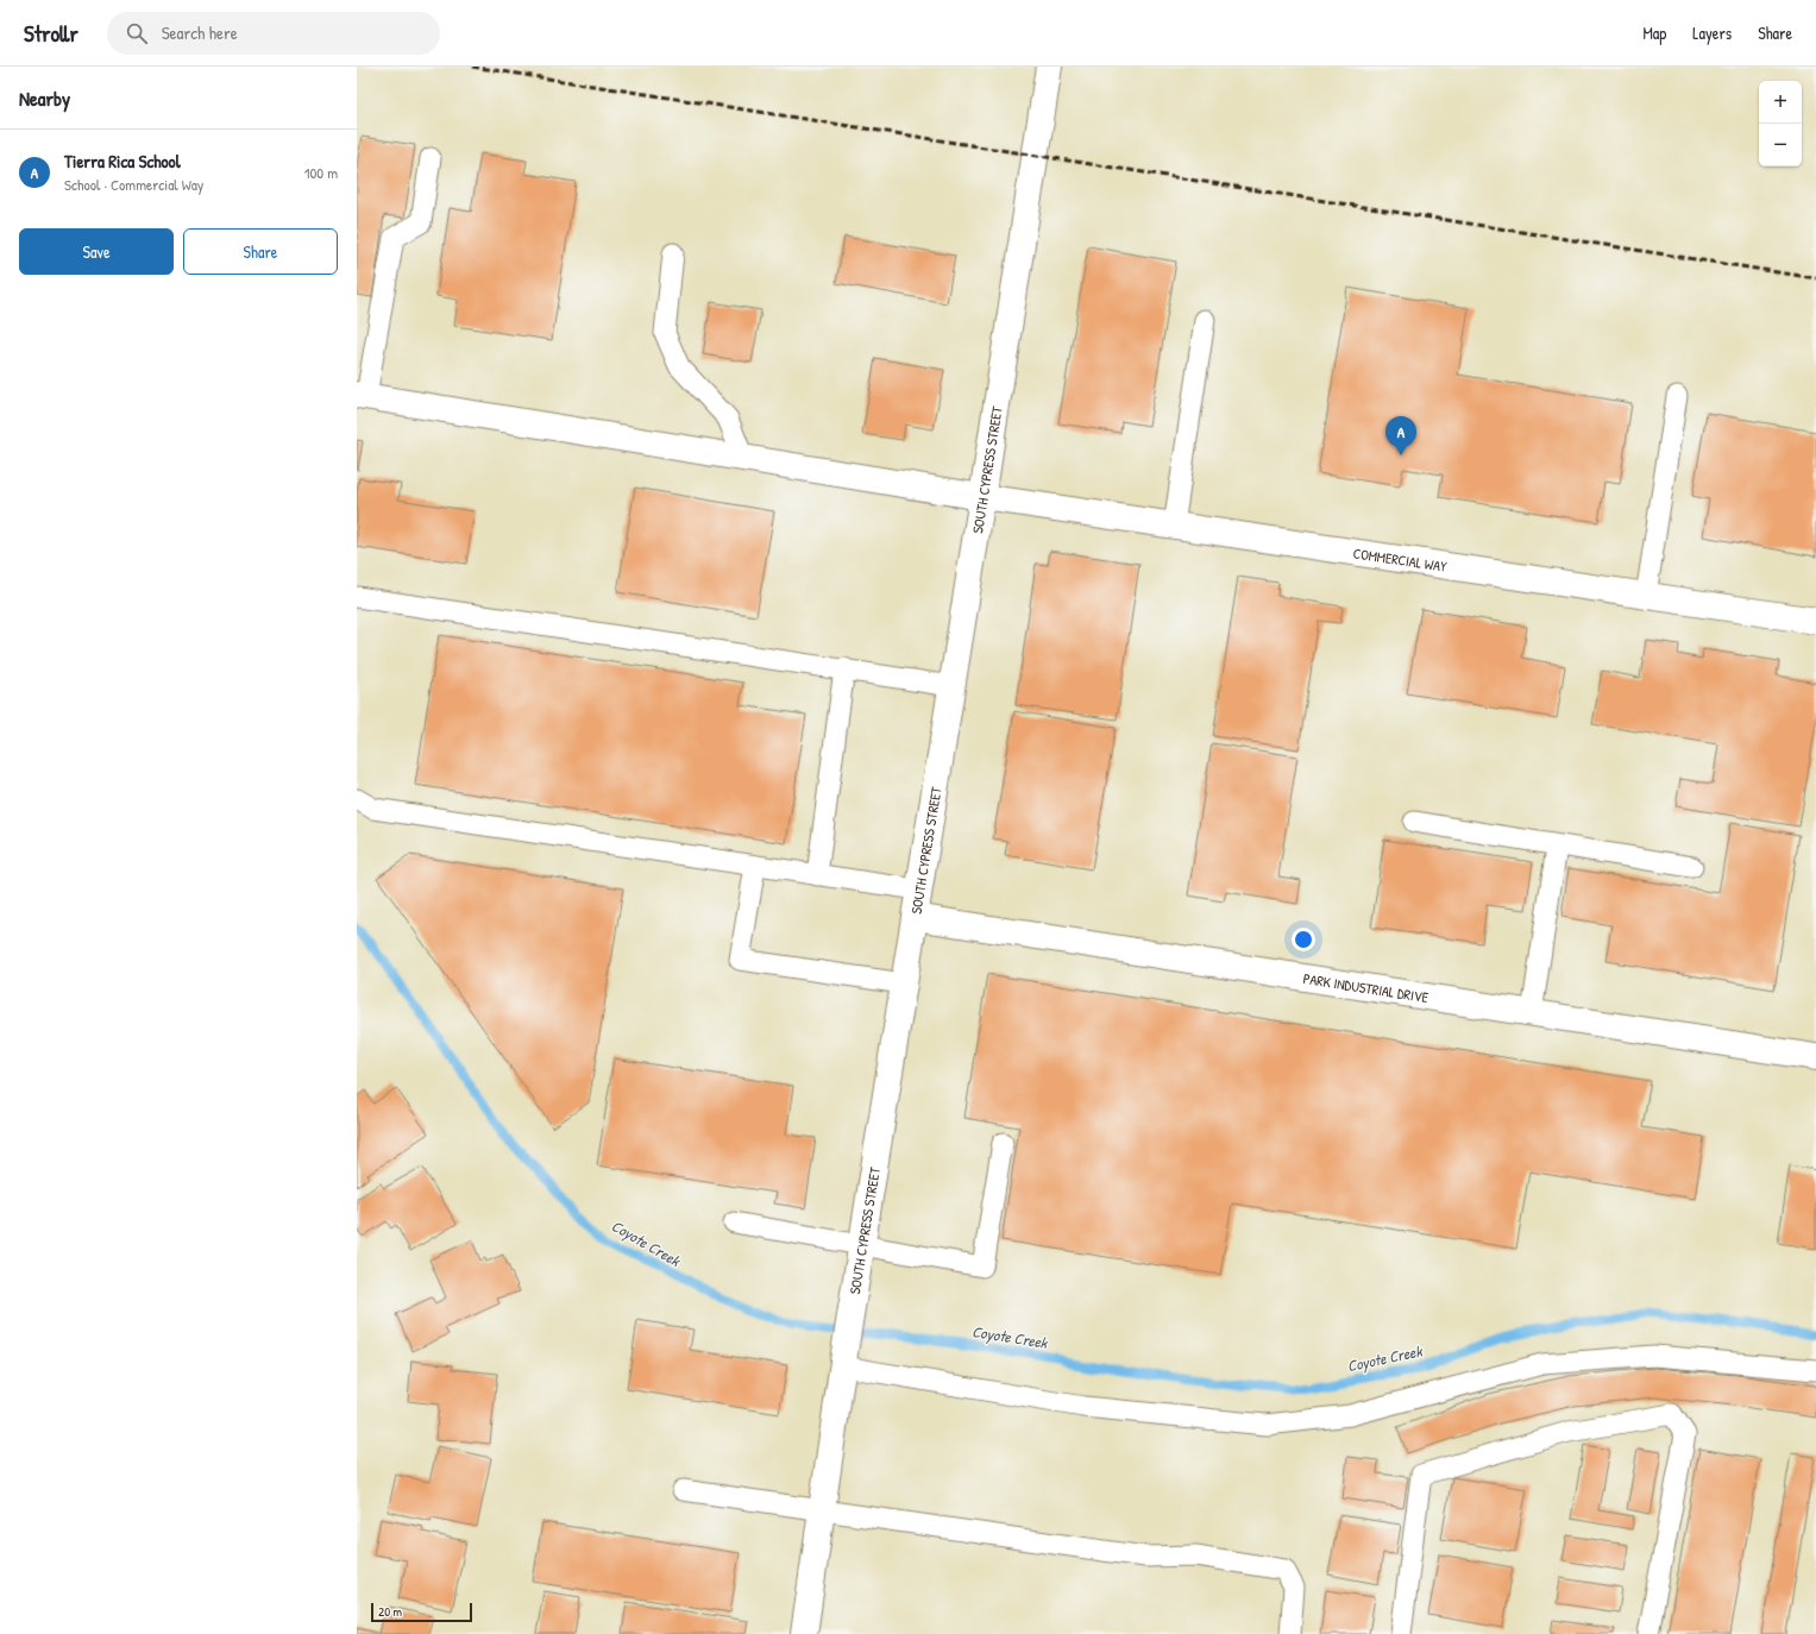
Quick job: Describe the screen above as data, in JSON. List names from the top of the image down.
{
  "streets": {
    "street": ["SOUTH CYPRESS STREET", "COMMERCIAL WAY", "PARK INDUSTRIAL DRIVE"]
  },
  "crossings": [
    ["SOUTH CYPRESS STREET", "COMMERCIAL WAY"],
    ["SOUTH CYPRESS STREET", "PARK INDUSTRIAL DRIVE"]
  ],
  "water": ["Coyote Creek"],
  "scale_bar": "20 m",
  "page": {
    "header": "Strollr",
    "search": "Search here",
    "nav": ["Map", "Layers", "Share"],
    "heading": "Nearby",
    "map_buttons": ["+", "−"],
    "list": [
      {
        "mark": "A",
        "name": "Tierra Rica School",
        "note": "School · Commercial Way",
        "value": "100 m"
      }
    ],
    "buttons": ["Save", "Share"],
    "pins": "A",
    "scale": "20 m"
  }
}
